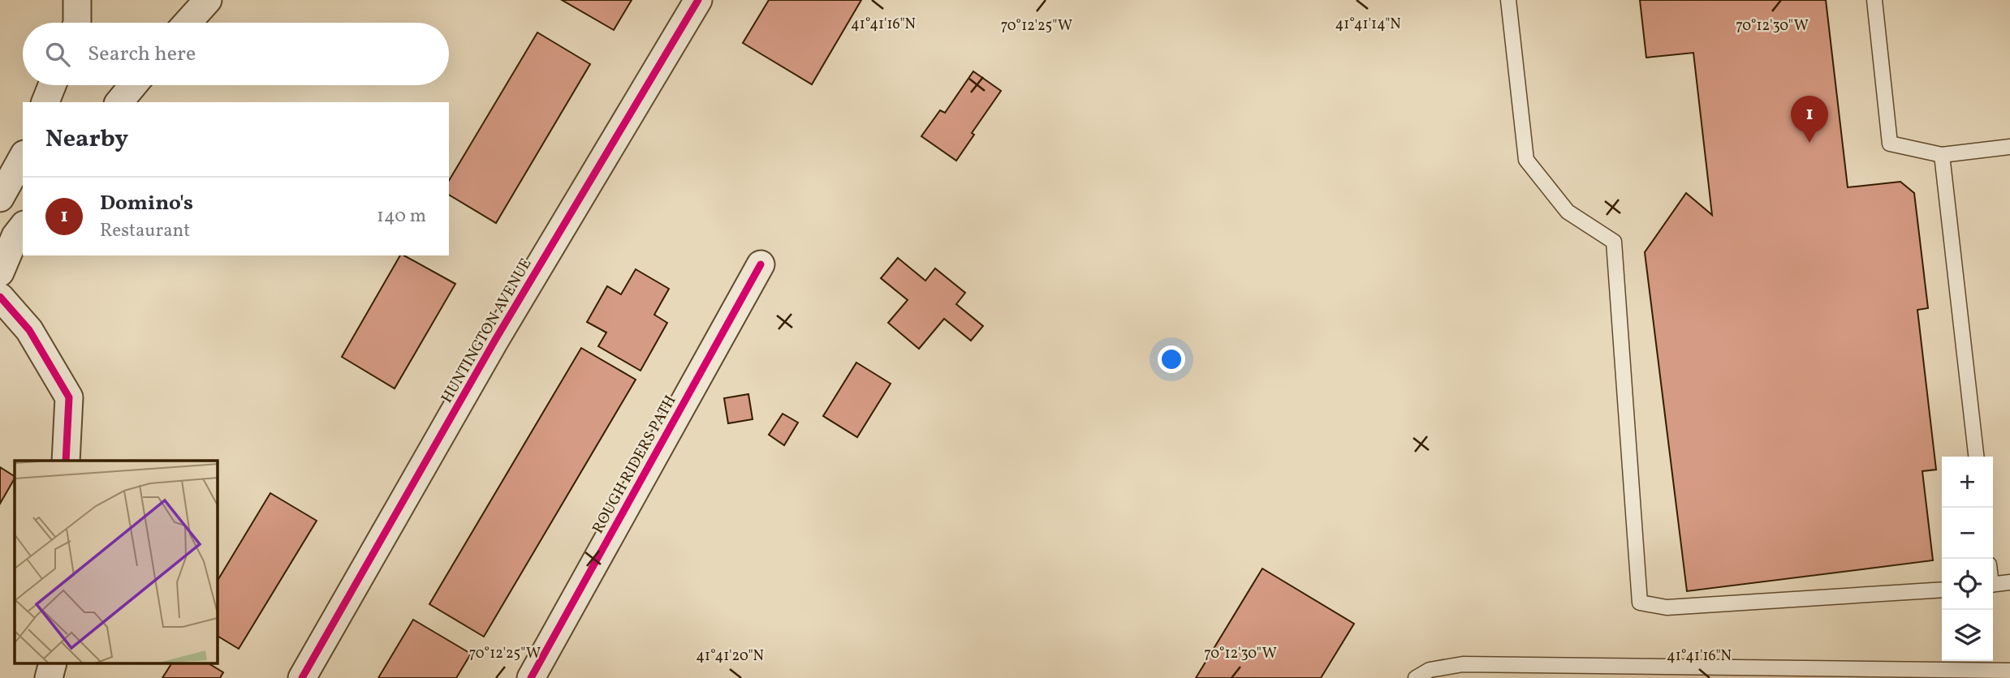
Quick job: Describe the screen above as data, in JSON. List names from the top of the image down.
{
  "streets": {
    "street": ["HUNTINGTON AVENUE", "ROUGH RIDERS PATH"]
  },
  "page": {
    "search": "Search here",
    "pins": "1",
    "heading": "Nearby",
    "list": [
      {
        "mark": "1",
        "name": "Domino's",
        "note": "Restaurant",
        "value": "140 m"
      }
    ],
    "map_buttons": ["+", "−"]
  },
  "coordinates": [
    "41°41'16\"N",
    "41°41'14\"N",
    "70°12'25\"W",
    "70°12'30\"W",
    "41°41'20\"N"
  ]
}
